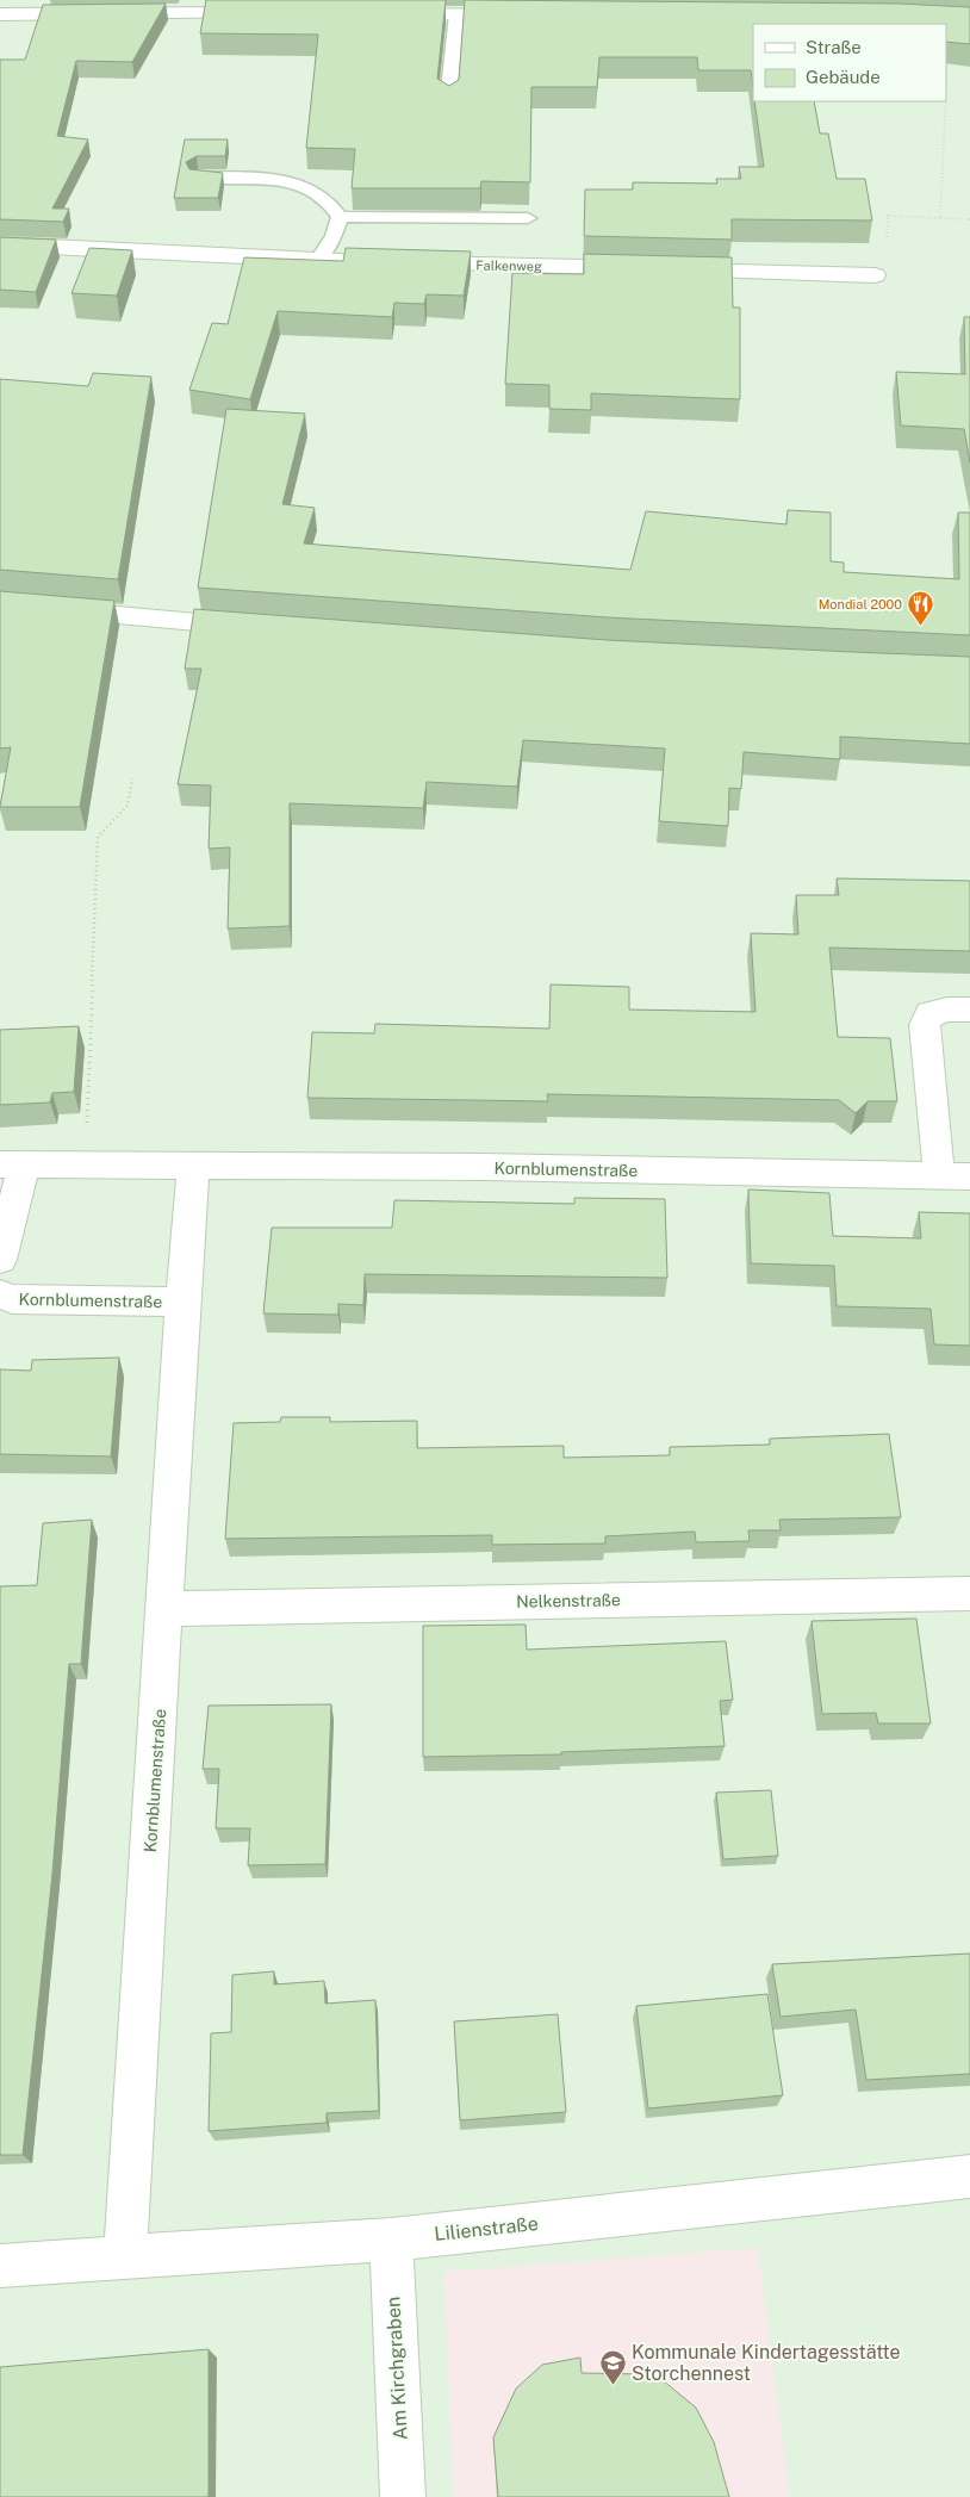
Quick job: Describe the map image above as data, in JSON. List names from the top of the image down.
{
  "streets": {
    "street": [
      "Falkenweg",
      "Kornblumenstraße",
      "Nelkenstraße",
      "Lilienstraße",
      "Am Kirchgraben"
    ]
  },
  "crossings": [
    ["Kornblumenstraße", "Nelkenstraße"],
    ["Kornblumenstraße", "Lilienstraße"],
    ["Lilienstraße", "Am Kirchgraben"]
  ],
  "places": {
    "restaurant": ["Mondial 2000"],
    "school or university": ["Kommunale Kindertagesstätte Storchennest"]
  },
  "legend": ["Straße", "Gebäude"]
}
